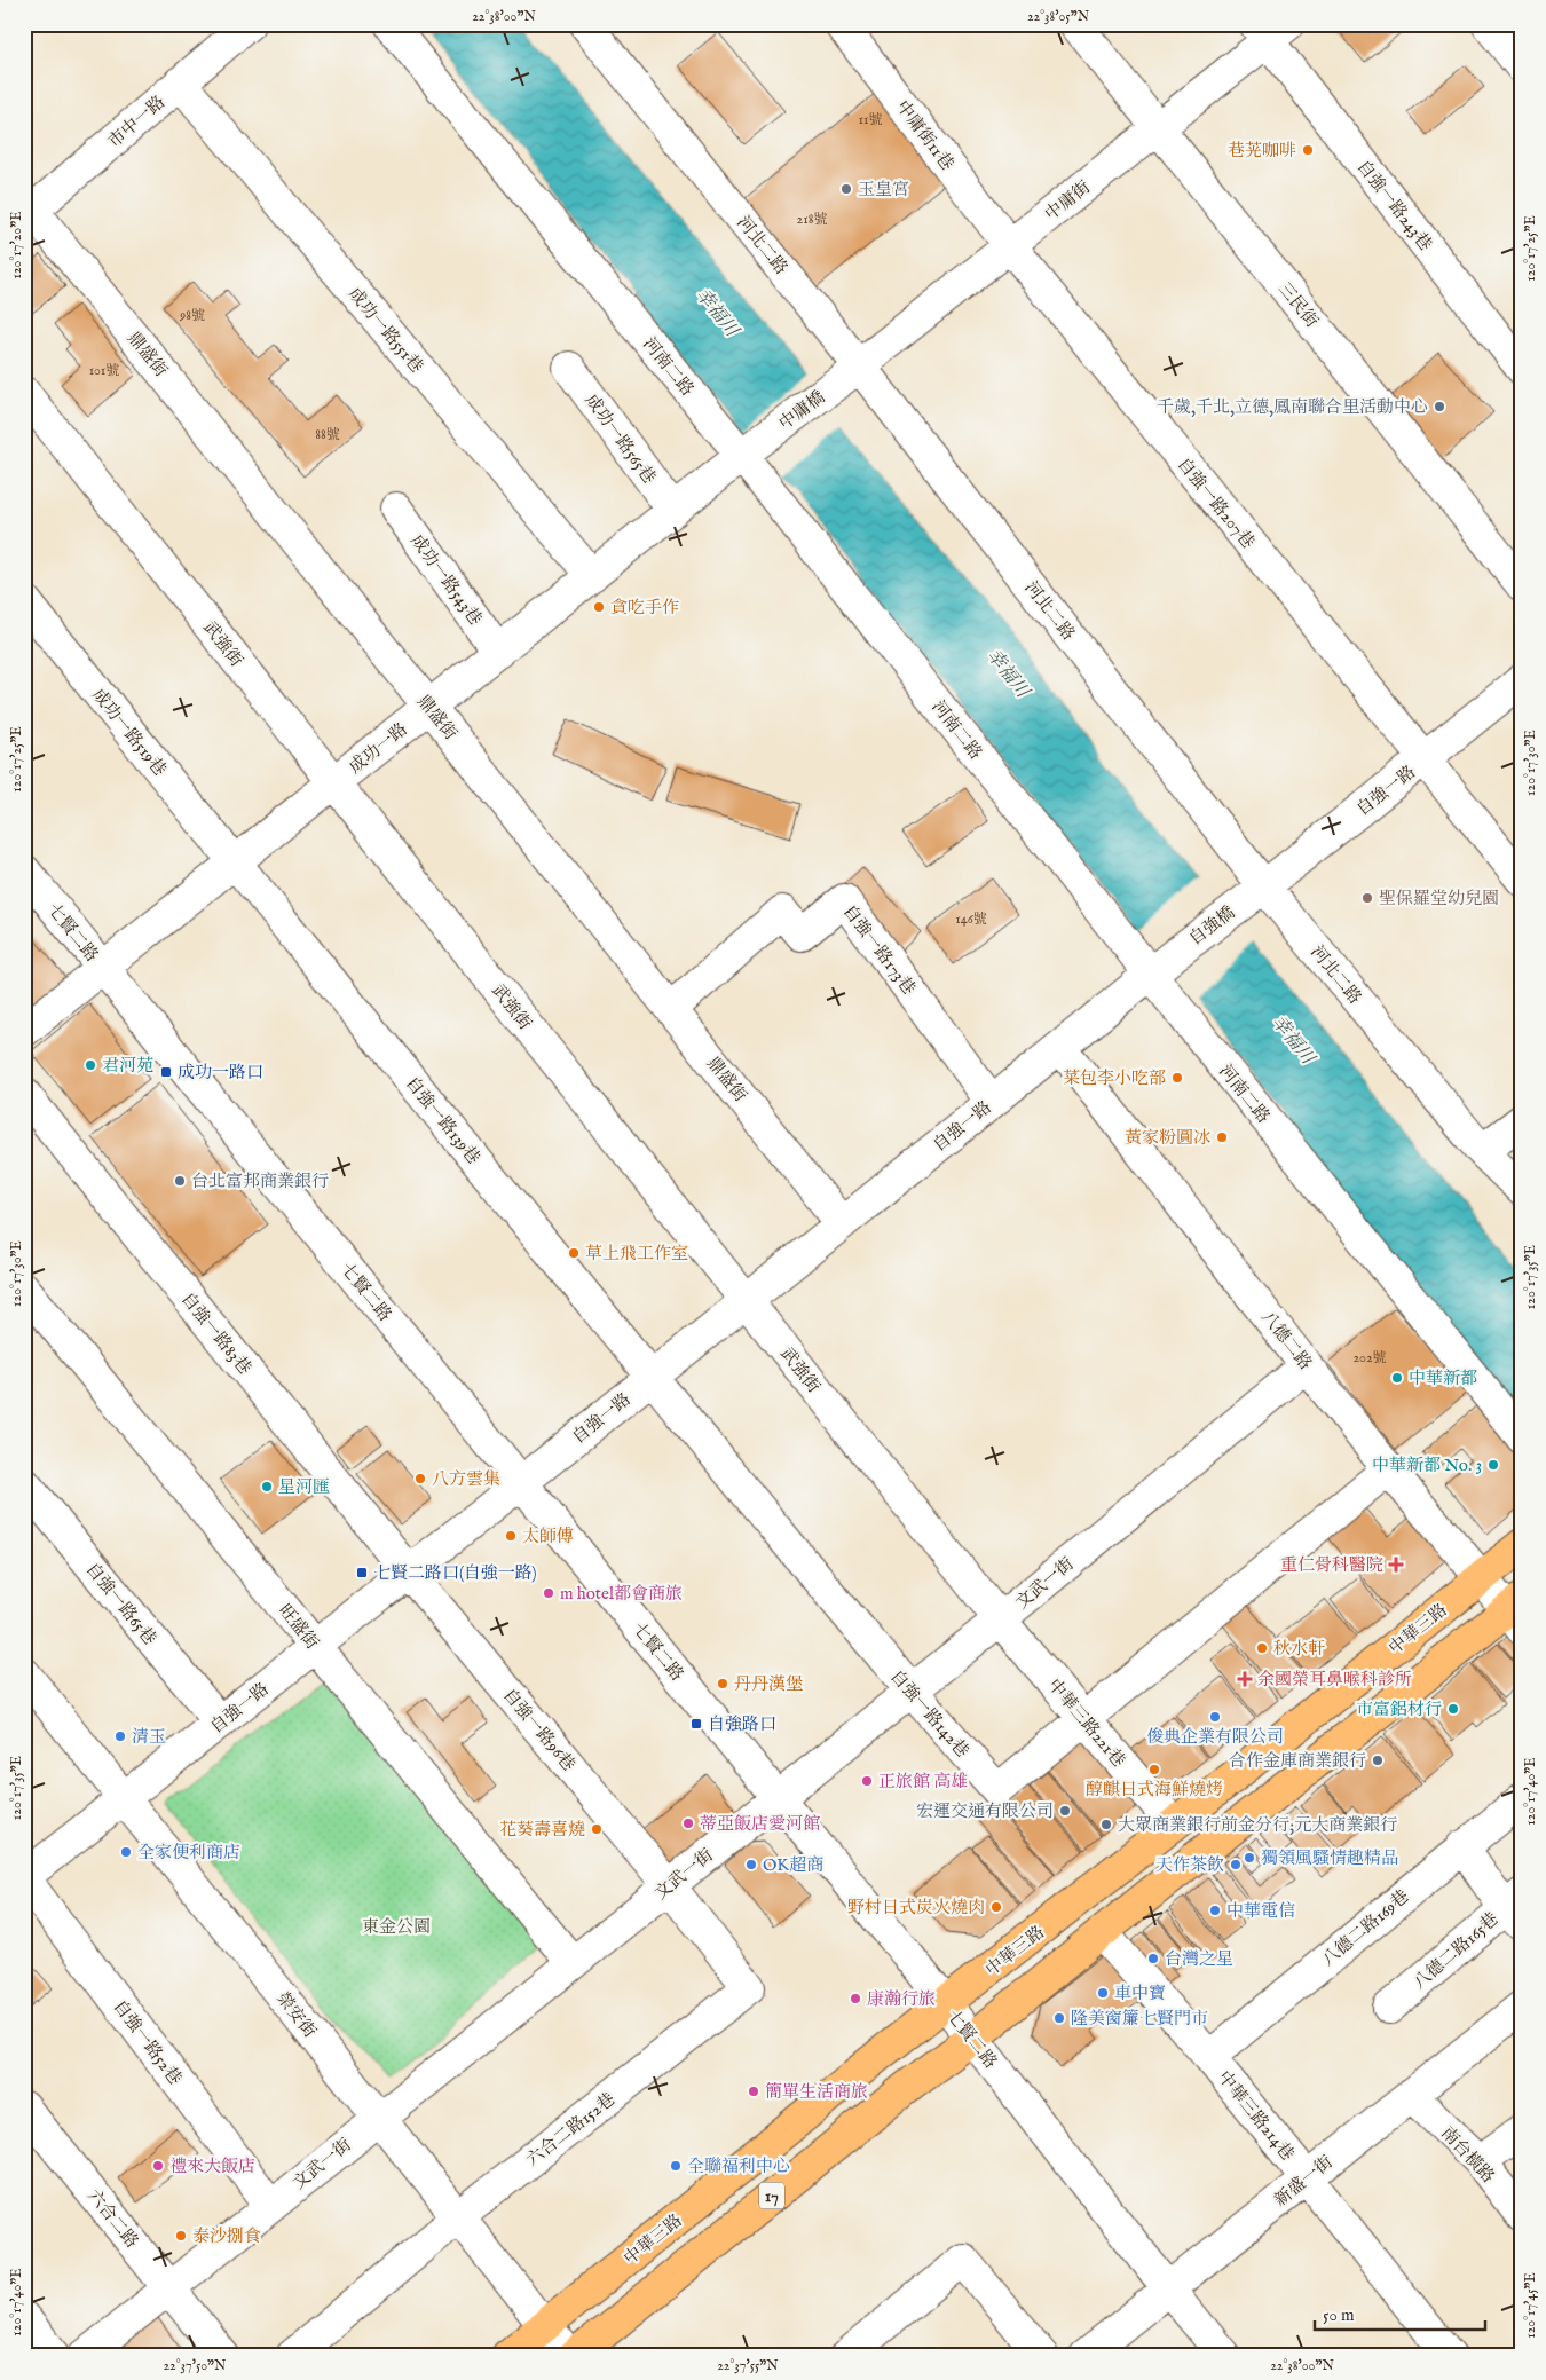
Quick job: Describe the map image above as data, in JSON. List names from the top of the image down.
{
  "streets": {
    "main road": ["中華三路", "17"],
    "street": [
      "市中一路",
      "中庸街11巷",
      "中庸街",
      "自強一路243巷",
      "河北二路",
      "三民街",
      "成功一路551巷",
      "鼎盛街",
      "河南二路",
      "中庸橋",
      "成功一路565巷",
      "自強一路207巷",
      "成功一路543巷",
      "武強街",
      "成功一路519巷",
      "成功一路",
      "自強一路",
      "自強橋",
      "七賢二路",
      "自強一路173巷",
      "自強一路139巷",
      "自強一路83巷",
      "八德二路",
      "文武一街",
      "自強一路65巷",
      "旺盛街",
      "自強一路142巷",
      "中華三路221巷",
      "自強一路96巷",
      "八德二路169巷",
      "八德二路165巷",
      "榮安街",
      "自強一路52巷",
      "中華三路214巷",
      "六合二路152巷",
      "南台橫路",
      "新盛一街",
      "六合二路"
    ]
  },
  "crossings": [
    ["市中一路", "成功一路551巷"],
    ["市中一路", "鼎盛街"],
    ["中庸街11巷", "中庸街"],
    ["中庸街11巷", "自強一路207巷"],
    ["中庸街", "自強一路243巷"],
    ["中庸街", "河北二路"],
    ["中庸街", "三民街"],
    ["中庸街", "中庸橋"],
    ["中庸街", "自強一路207巷"],
    ["河北二路", "中庸橋"],
    ["河北二路", "自強一路"],
    ["河北二路", "自強橋"],
    ["成功一路551巷", "成功一路"],
    ["鼎盛街", "成功一路"],
    ["鼎盛街", "自強一路"],
    ["鼎盛街", "自強一路173巷"],
    ["河南二路", "中庸橋"],
    ["河南二路", "成功一路"],
    ["河南二路", "自強一路"],
    ["中庸橋", "成功一路"],
    ["成功一路565巷", "成功一路"],
    ["自強一路207巷", "自強一路"],
    ["成功一路543巷", "成功一路"],
    ["武強街", "成功一路"],
    ["武強街", "自強一路"],
    ["武強街", "文武一街"],
    ["武強街", "中華三路221巷"],
    ["成功一路519巷", "成功一路"],
    ["成功一路519巷", "自強一路139巷"],
    ["成功一路", "七賢二路"],
    ["成功一路", "自強一路139巷"],
    ["自強一路", "自強橋"],
    ["自強一路", "七賢二路"],
    ["自強一路", "自強一路173巷"],
    ["自強一路", "自強一路139巷"],
    ["自強一路", "自強一路83巷"],
    ["自強一路", "八德二路"],
    ["自強一路", "自強一路65巷"],
    ["自強一路", "旺盛街"],
    ["自強一路", "自強一路142巷"],
    ["自強一路", "自強一路96巷"],
    ["自強一路", "榮安街"],
    ["自強一路", "自強一路52巷"],
    ["七賢二路", "文武一街"],
    ["七賢二路", "中華三路"],
    ["七賢二路", "新盛一街"],
    ["七賢二路", "17"],
    ["自強一路139巷", "自強一路142巷"],
    ["自強一路83巷", "自強一路96巷"],
    ["八德二路", "文武一街"],
    ["八德二路", "中華三路"],
    ["八德二路", "自強一路142巷"],
    ["八德二路", "17"],
    ["文武一街", "旺盛街"],
    ["文武一街", "自強一路142巷"],
    ["文武一街", "中華三路221巷"],
    ["文武一街", "自強一路96巷"],
    ["文武一街", "榮安街"],
    ["文武一街", "自強一路52巷"],
    ["文武一街", "六合二路152巷"],
    ["文武一街", "六合二路"],
    ["中華三路", "中華三路221巷"],
    ["中華三路", "榮安街"],
    ["自強一路142巷", "中華三路221巷"],
    ["自強一路96巷", "六合二路152巷"],
    ["八德二路169巷", "中華三路214巷"],
    ["榮安街", "六合二路152巷"],
    ["中華三路214巷", "新盛一街"],
    ["中華三路214巷", "17"],
    ["南台橫路", "新盛一街"]
  ],
  "water": ["幸福川"],
  "parks": ["東金公園"],
  "places": {
    "other": [
      "巷茪咖啡",
      "玉皇宮",
      "千歲,千北,立德,鳳南聯合里活動中心",
      "貪吃手作",
      "聖保羅堂幼兒園",
      "君河苑",
      "菜包李小吃部",
      "黃家粉圓冰",
      "台北富邦商業銀行",
      "草上飛工作室",
      "中華新都",
      "中華新都 No. 3",
      "八方雲集",
      "星河匯",
      "太師傅",
      "m hotel都會商旅",
      "秋水軒",
      "丹丹漢堡",
      "市富鋁材行",
      "俊典企業有限公司",
      "清玉",
      "合作金庫商業銀行",
      "醇麒日式海鮮燒烤",
      "正旅館 高雄",
      "宏運交通有限公司",
      "蒂亞飯店愛河館",
      "大眾商業銀行前金分行;元大商業銀行",
      "花葵壽喜燒",
      "全家便利商店",
      "獨領風騷情趣精品",
      "OK超商",
      "天作茶飲",
      "野村日式炭火燒肉",
      "中華電信",
      "台灣之星",
      "車中寶",
      "康瀚行旅",
      "隆美窗簾七賢門市",
      "簡單生活商旅",
      "禮來大飯店",
      "全聯福利中心",
      "泰沙捌食"
    ],
    "transit": ["成功一路口", "七賢二路口(自強一路)", "自強路口"],
    "health": ["重仁骨科醫院", "余國榮耳鼻喉科診所"]
  },
  "house_numbers": [
    "11號",
    "218號",
    "98號",
    "101號",
    "88號",
    "146號",
    "202號"
  ],
  "scale_bar": "50 m",
  "coordinates": [
    "22°38'00\"N",
    "22°38'05\"N",
    "120°17'20\"E",
    "120°17'25\"E",
    "120°17'30\"E",
    "120°17'35\"E",
    "120°17'40\"E",
    "120°17'45\"E",
    "22°37'50\"N",
    "22°37'55\"N"
  ]
}
